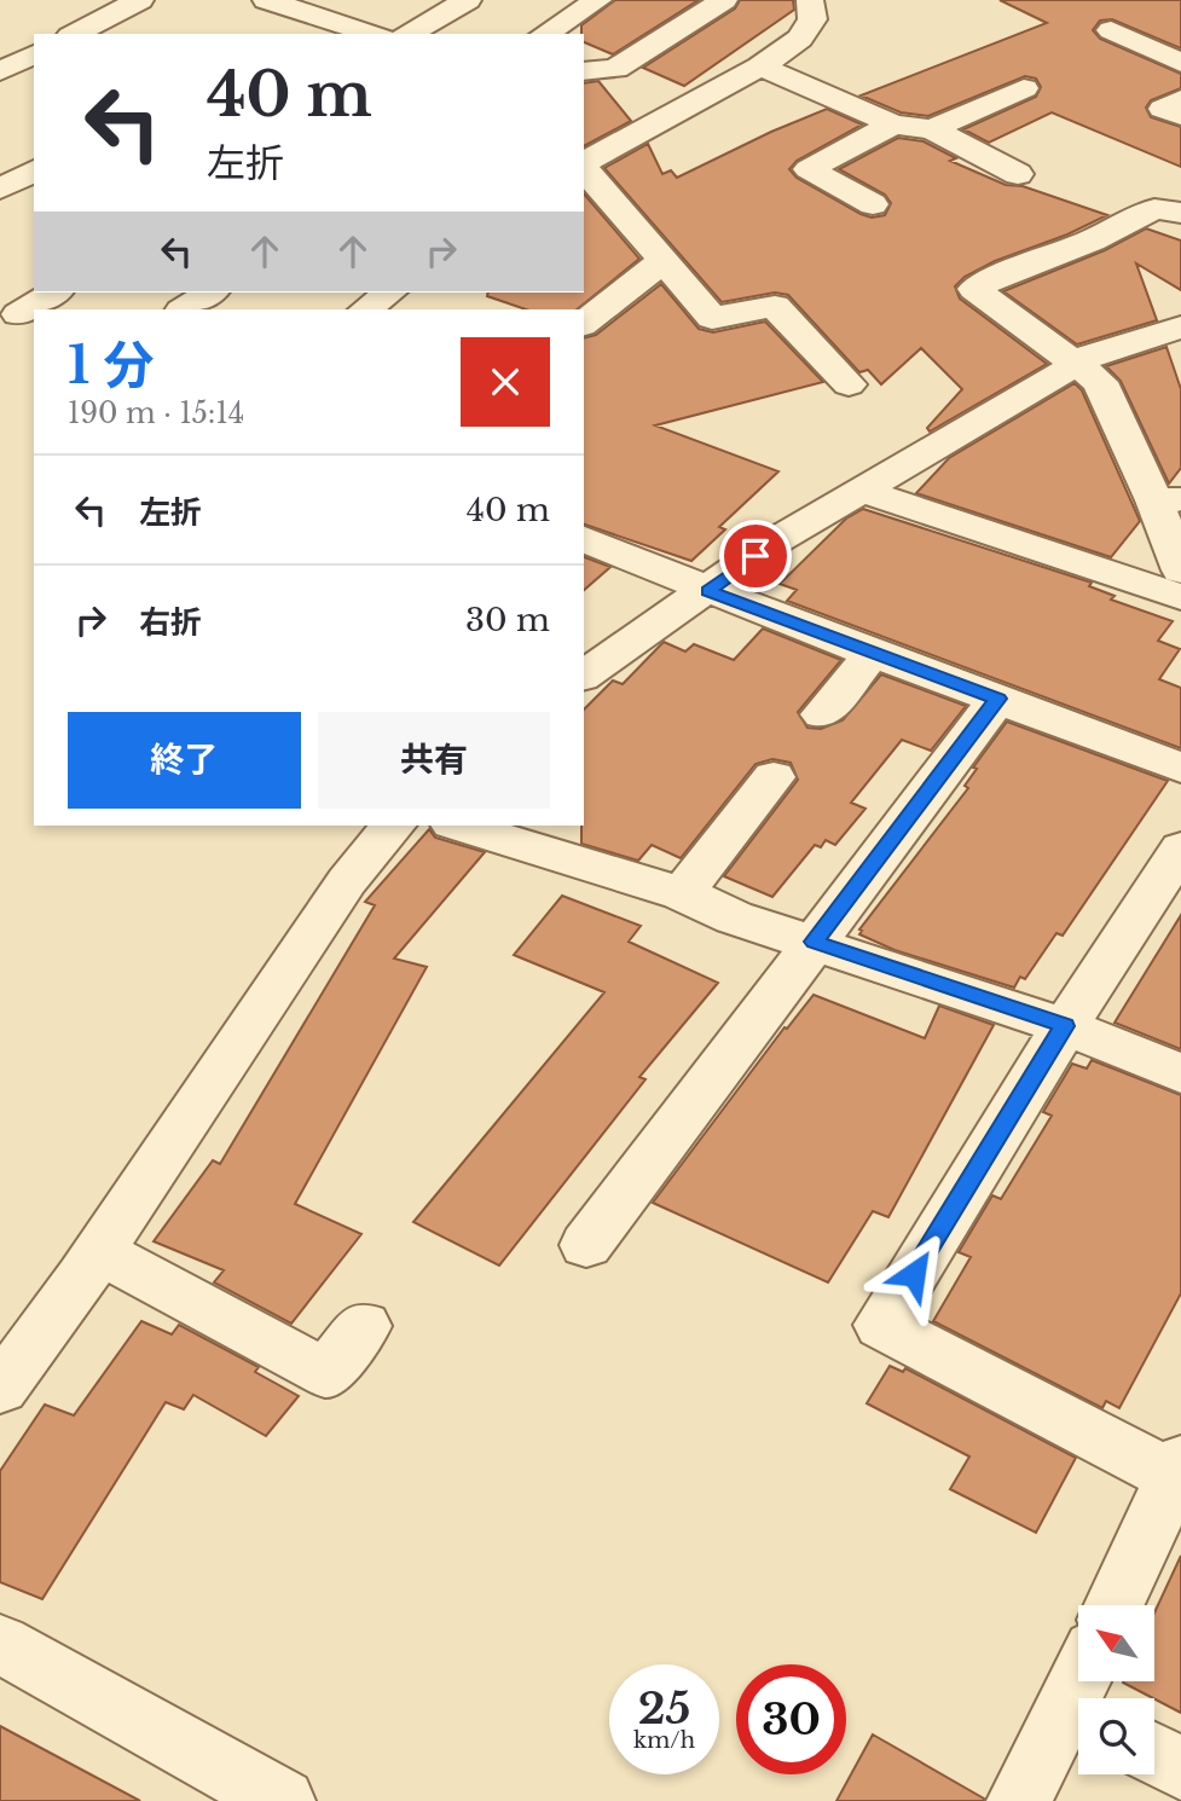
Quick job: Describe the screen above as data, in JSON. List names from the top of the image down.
{
  "north": "top left",
  "page": {
    "turn": ["40 m", "左折"],
    "heading": ["1 分", "190 m · 15:14"],
    "list": [
      {
        "name": "左折",
        "value": "40 m"
      },
      {
        "name": "右折",
        "value": "30 m"
      }
    ],
    "buttons": ["終了", "共有"],
    "speed": "25 km/h",
    "limit": "30"
  }
}
